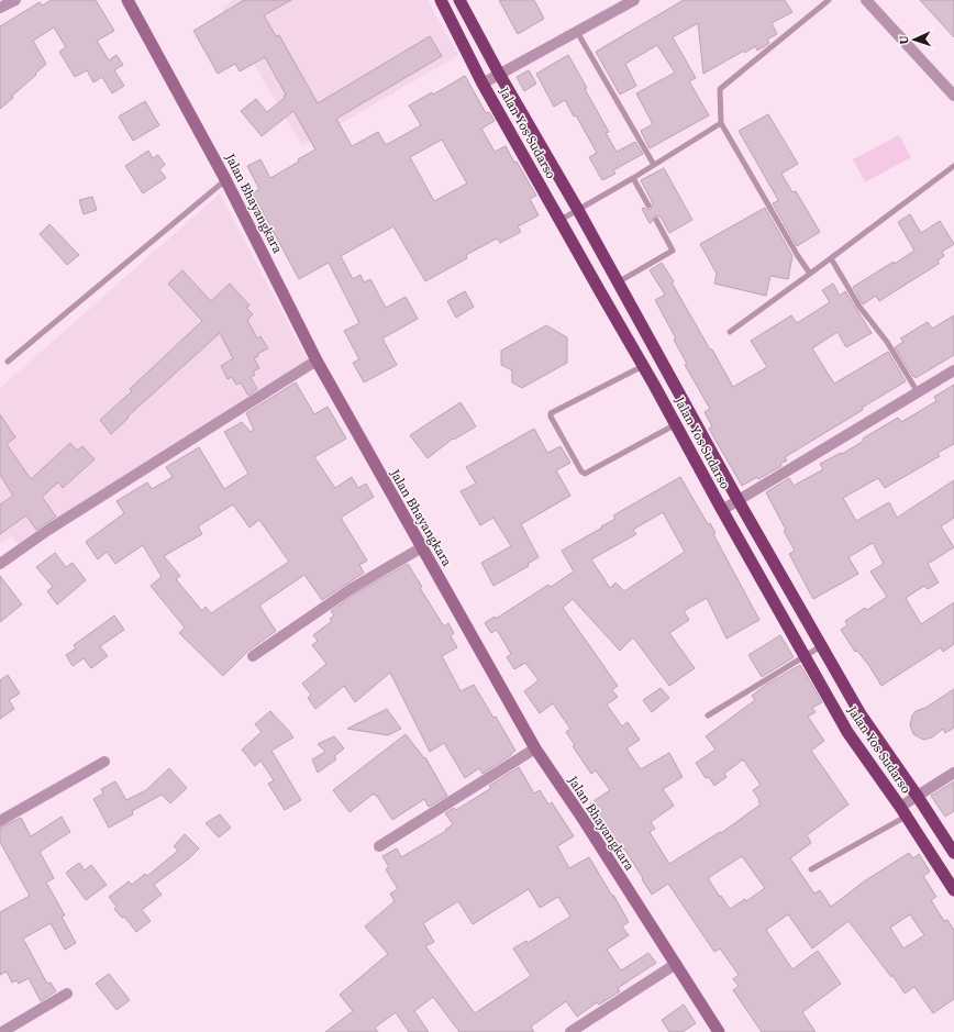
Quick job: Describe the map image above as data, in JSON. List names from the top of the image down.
{
  "streets": {
    "highway": ["Jalan Yos Sudarso"],
    "main road": ["Jalan Bhayangkara"]
  },
  "north": "left"
}
